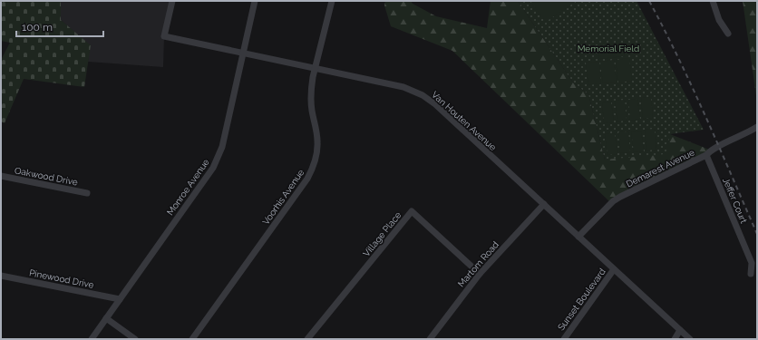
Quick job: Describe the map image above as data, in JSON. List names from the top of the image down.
{
  "streets": {
    "street": [
      "Van Houten Avenue",
      "Demarest Avenue",
      "Oakwood Drive",
      "Monroe Avenue",
      "Voorhis Avenue",
      "Jeffer Court",
      "Village Place",
      "Martom Road",
      "Pinewood Drive",
      "Sunset Boulevard"
    ]
  },
  "crossings": [
    ["Van Houten Avenue", "Demarest Avenue"],
    ["Van Houten Avenue", "Monroe Avenue"],
    ["Van Houten Avenue", "Voorhis Avenue"],
    ["Van Houten Avenue", "Martom Road"],
    ["Van Houten Avenue", "Sunset Boulevard"],
    ["Demarest Avenue", "Jeffer Court"],
    ["Monroe Avenue", "Pinewood Drive"],
    ["Village Place", "Martom Road"]
  ],
  "parks": ["Memorial Field"],
  "scale_bar": "100 m"
}
